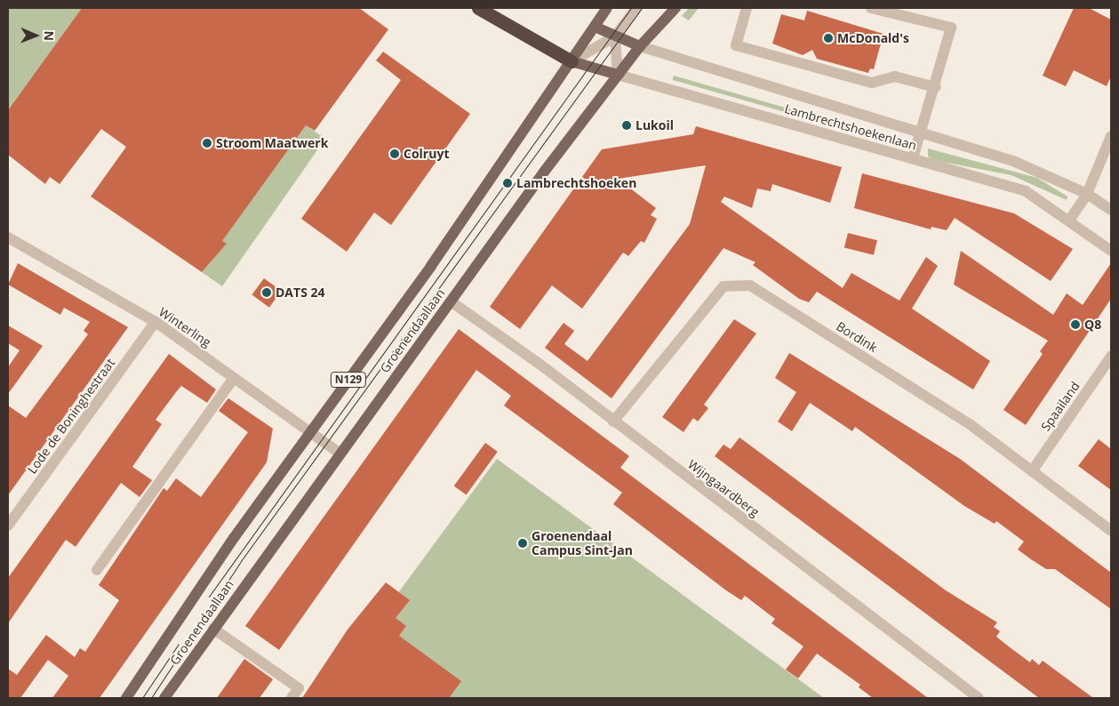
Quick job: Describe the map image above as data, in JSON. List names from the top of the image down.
{
  "streets": {
    "main road": ["Groenendaallaan", "N129"],
    "street": [
      "Lambrechtshoekenlaan",
      "Winterling",
      "Bordink",
      "Spaailand",
      "Lode de Boninghestraat",
      "Wijngaardberg"
    ]
  },
  "crossings": [
    ["Lambrechtshoekenlaan", "Groenendaallaan"],
    ["Winterling", "Groenendaallaan"],
    ["Winterling", "Lode de Boninghestraat"],
    ["Groenendaallaan", "Wijngaardberg"],
    ["Bordink", "Spaailand"],
    ["Bordink", "Wijngaardberg"]
  ],
  "places": [
    "McDonald's",
    "Lukoil",
    "Stroom Maatwerk",
    "Colruyt",
    "Lambrechtshoeken",
    "DATS 24",
    "Q8",
    "Groenendaal Campus Sint-Jan"
  ],
  "north": "right"
}
